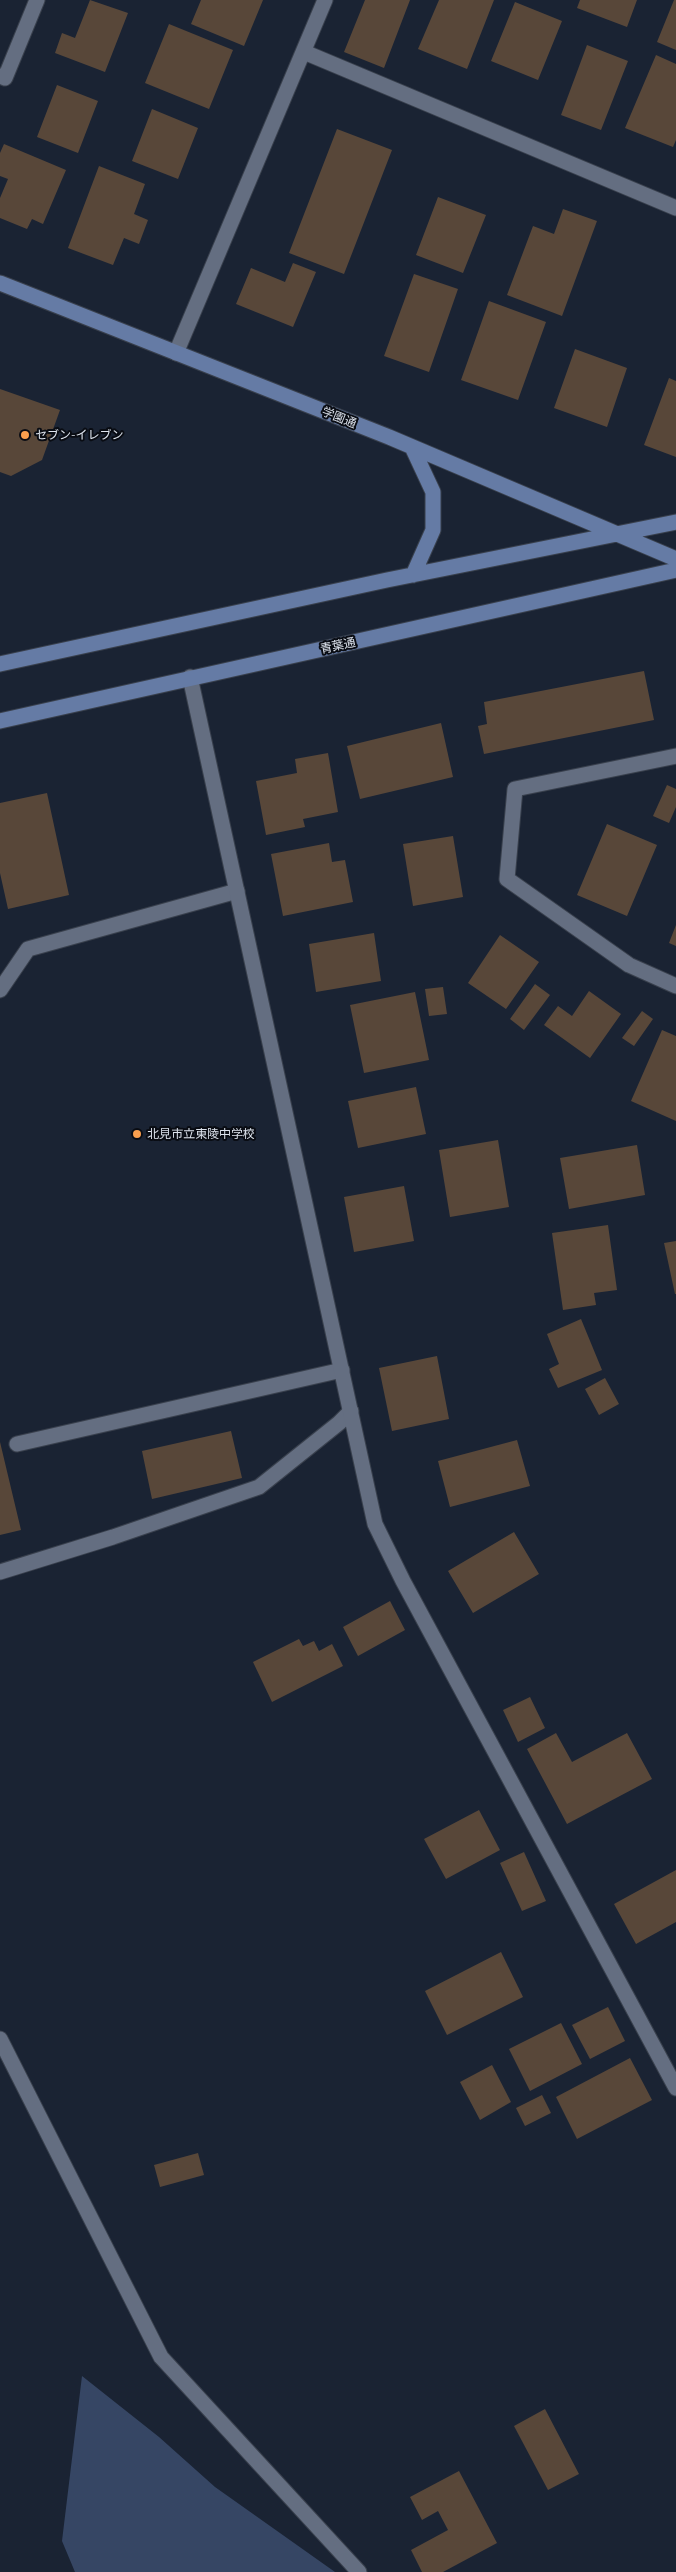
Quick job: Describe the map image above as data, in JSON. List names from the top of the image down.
{
  "streets": {
    "street": ["学園通", "青葉通"]
  },
  "places": ["セブン-イレブン", "北見市立東陵中学校"]
}
